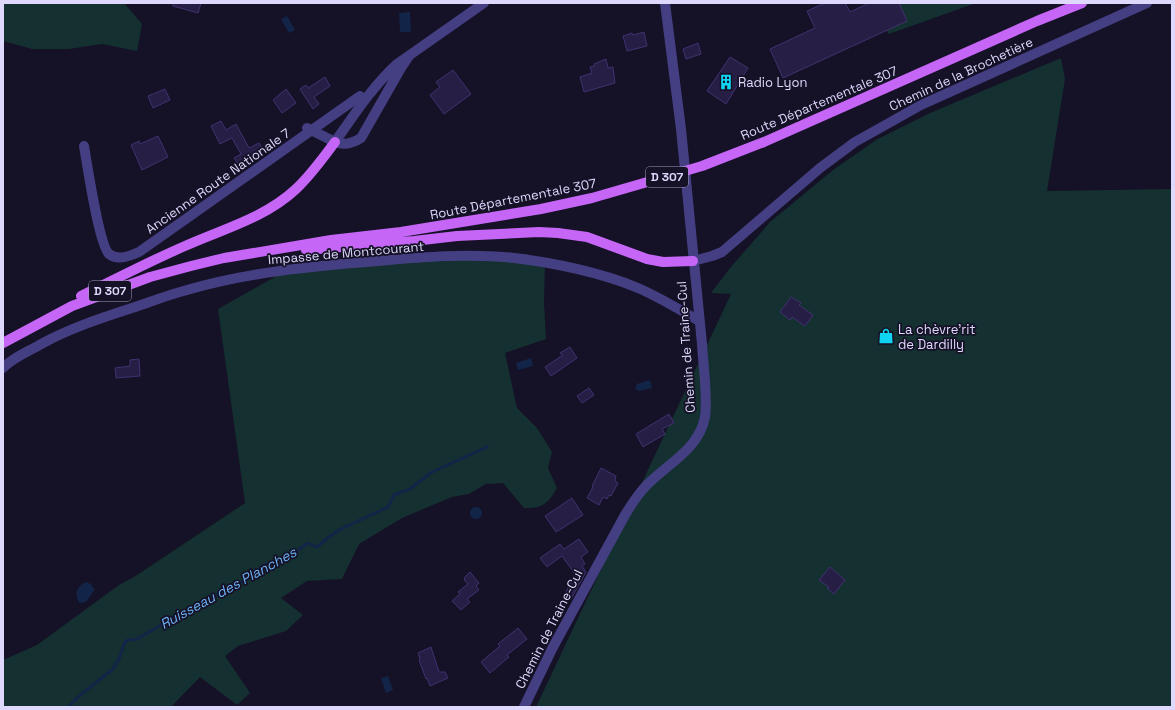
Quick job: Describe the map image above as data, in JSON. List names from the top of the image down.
{
  "streets": {
    "main road": ["Route Départementale 307", "D 307"],
    "street": [
      "Chemin de la Brochetière",
      "Ancienne Route Nationale 7",
      "Impasse de Montcourant",
      "Chemin de Traine-Cul"
    ]
  },
  "crossings": [
    ["Chemin de la Brochetière", "Chemin de Traine-Cul"],
    ["Impasse de Montcourant", "Chemin de Traine-Cul"]
  ],
  "water": ["Ruisseau des Planches"],
  "places": {
    "building": ["Radio Lyon"],
    "shop": ["La chèvre'rit de Dardilly"]
  }
}
